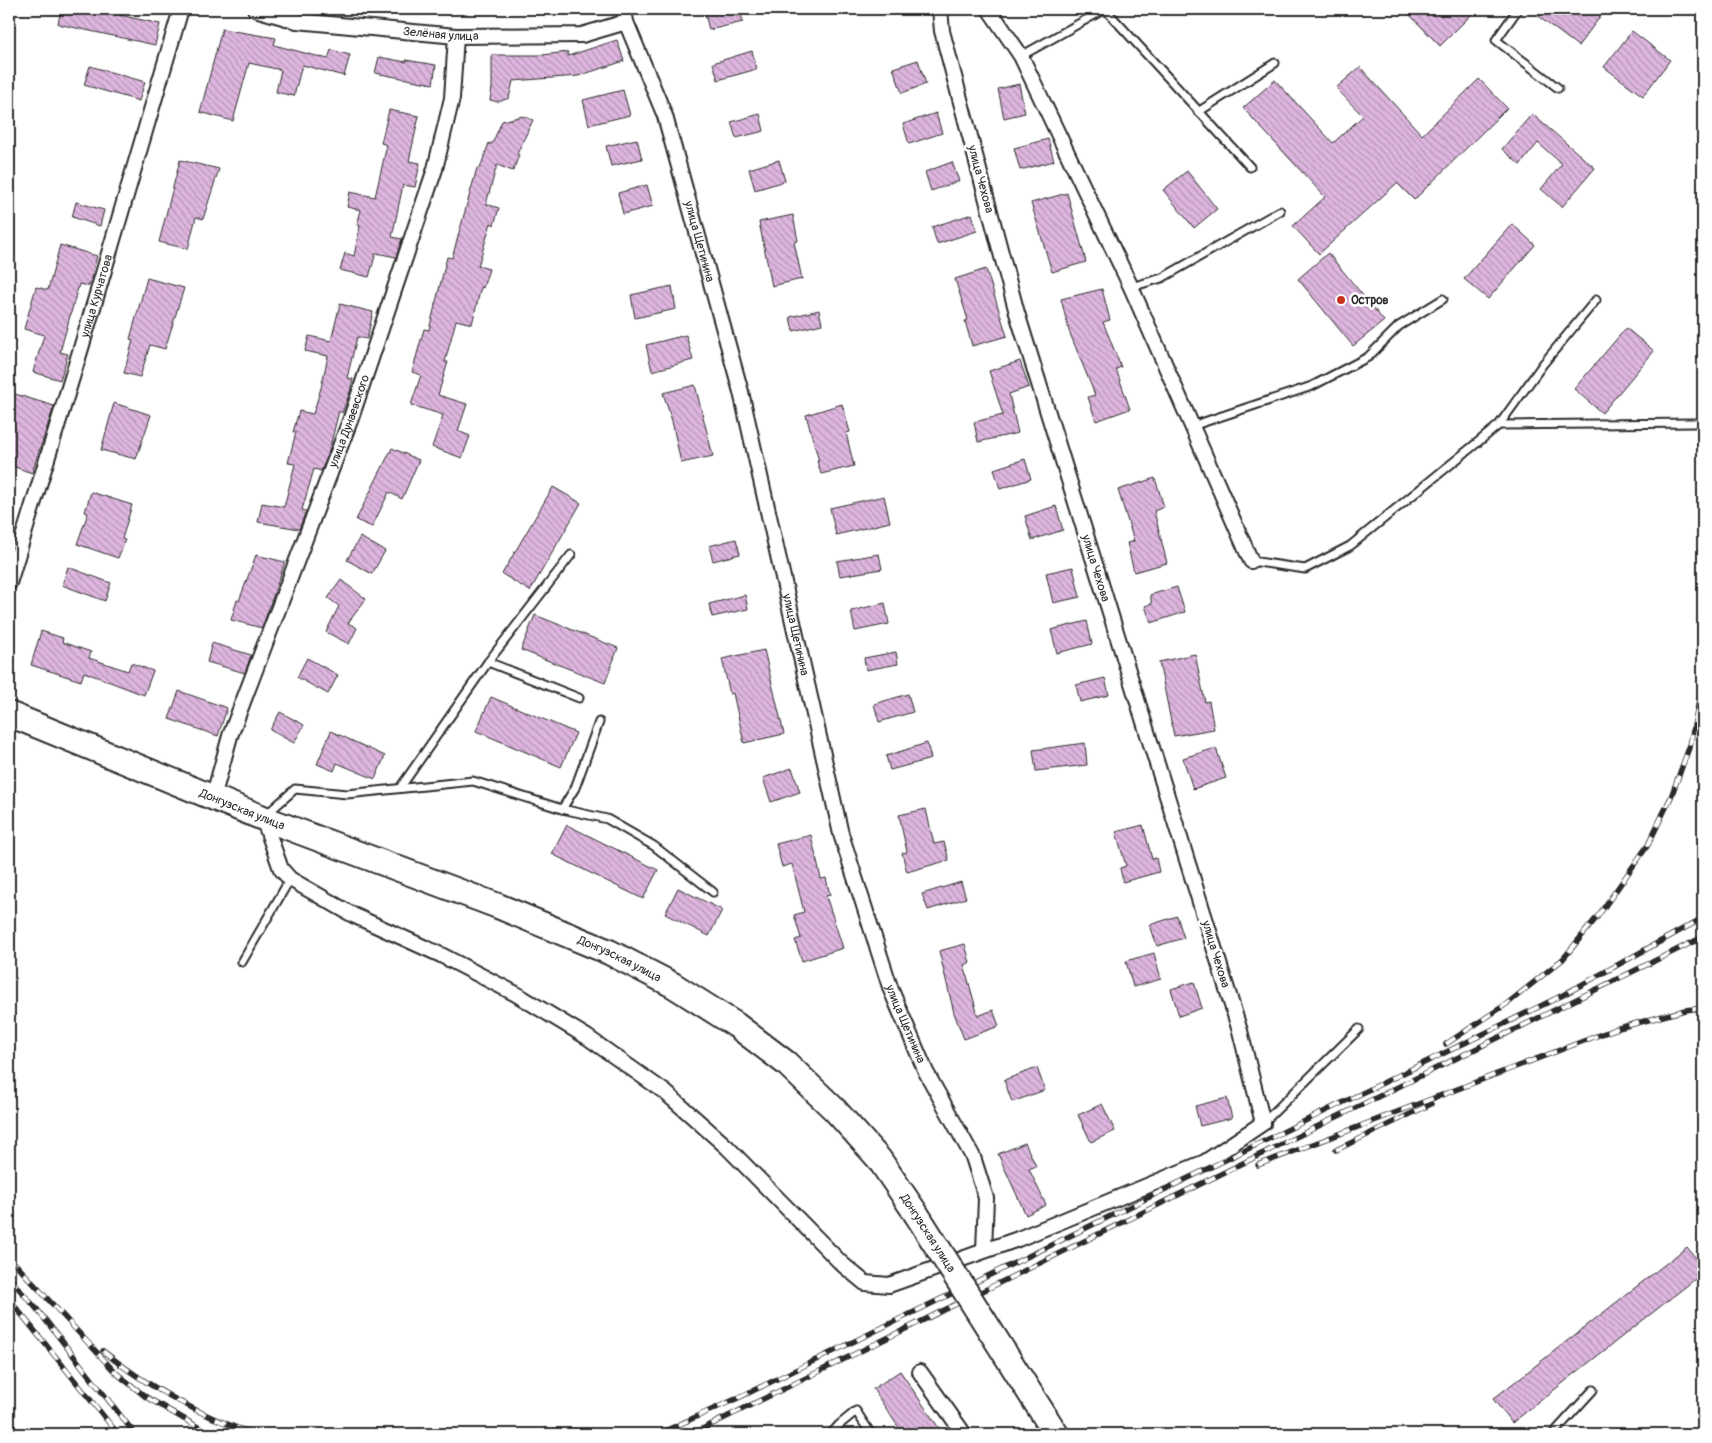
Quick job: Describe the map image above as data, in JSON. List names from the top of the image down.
{
  "streets": {
    "highway": ["Донгузская улица"],
    "street": [
      "Зелёная улица",
      "улица Чехова",
      "улица Щетинина",
      "улица Курчатова",
      "улица Дунаевского"
    ]
  },
  "crossings": [
    ["Зелёная улица", "улица Щетинина"],
    ["Зелёная улица", "улица Дунаевского"],
    ["улица Дунаевского", "Донгузская улица"]
  ],
  "places": ["Остров"]
}
